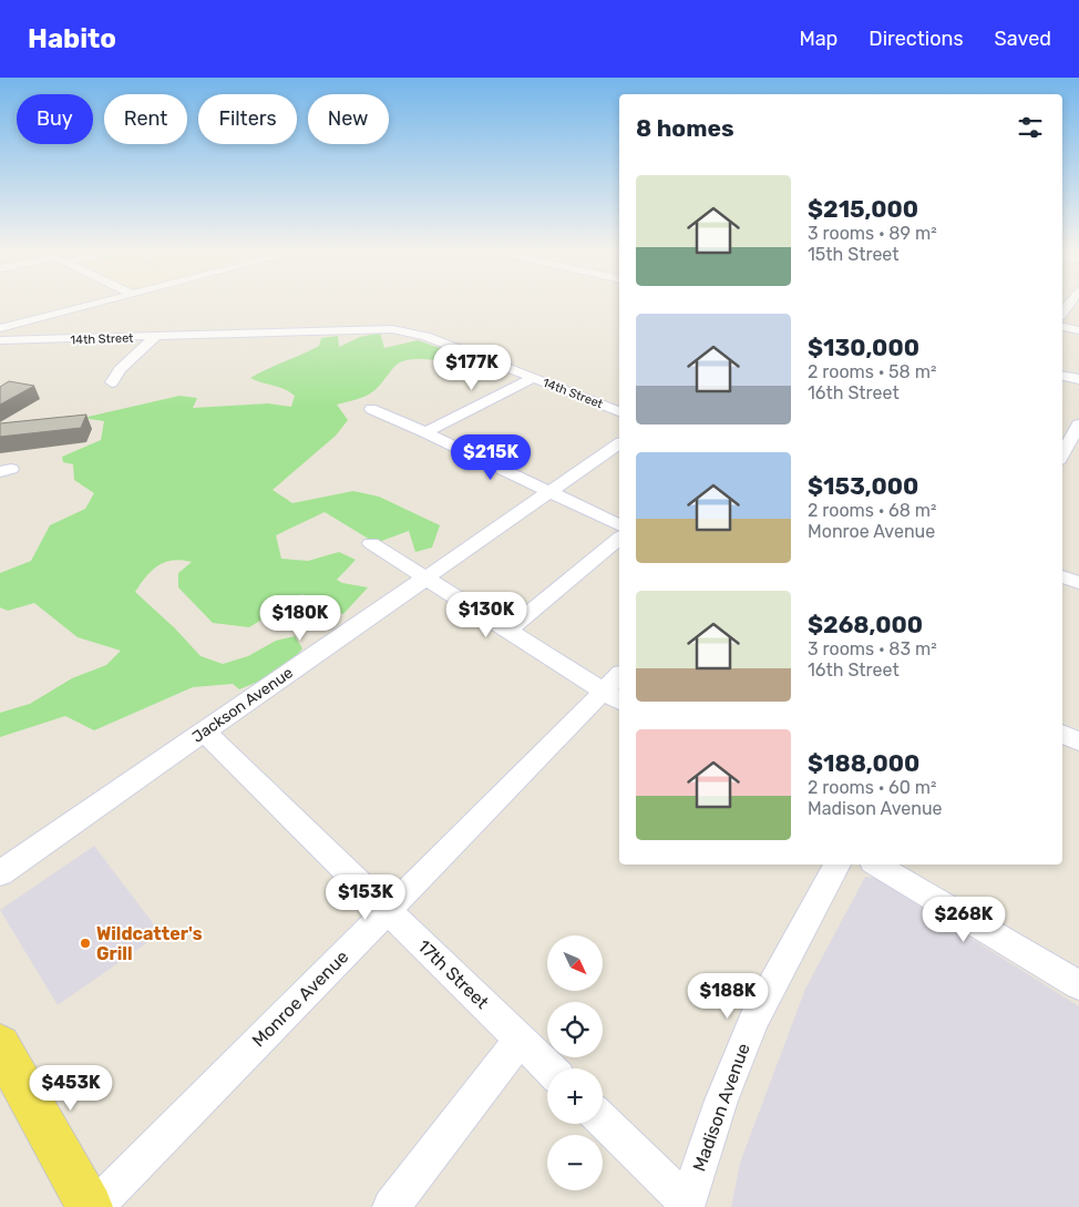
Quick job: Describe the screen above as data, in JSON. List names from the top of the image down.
{
  "streets": {
    "street": [
      "14th Street",
      "Jackson Avenue",
      "17th Street",
      "Monroe Avenue",
      "Madison Avenue"
    ]
  },
  "crossings": [
    ["Jackson Avenue", "17th Street"],
    ["17th Street", "Monroe Avenue"]
  ],
  "places": ["Wildcatter's Grill"],
  "north": "bottom right",
  "page": {
    "header": "Habito",
    "nav": ["Map", "Directions", "Saved"],
    "chip": [
      "Buy",
      "Rent",
      "Filters",
      "New"
    ],
    "heading": "8 homes",
    "list": [
      {
        "name": "$215,000",
        "note": "3 rooms · 89 m² · 15th Street"
      },
      {
        "name": "$130,000",
        "note": "2 rooms · 58 m² · 16th Street"
      },
      {
        "name": "$153,000",
        "note": "2 rooms · 68 m² · Monroe Avenue"
      },
      {
        "name": "$268,000",
        "note": "3 rooms · 83 m² · 16th Street"
      },
      {
        "name": "$188,000",
        "note": "2 rooms · 60 m² · Madison Avenue"
      }
    ],
    "price": [
      "$177K",
      "$215K",
      "$130K",
      "$180K",
      "$153K",
      "$268K",
      "$188K",
      "$453K"
    ],
    "map_buttons": ["+", "−"]
  }
}
